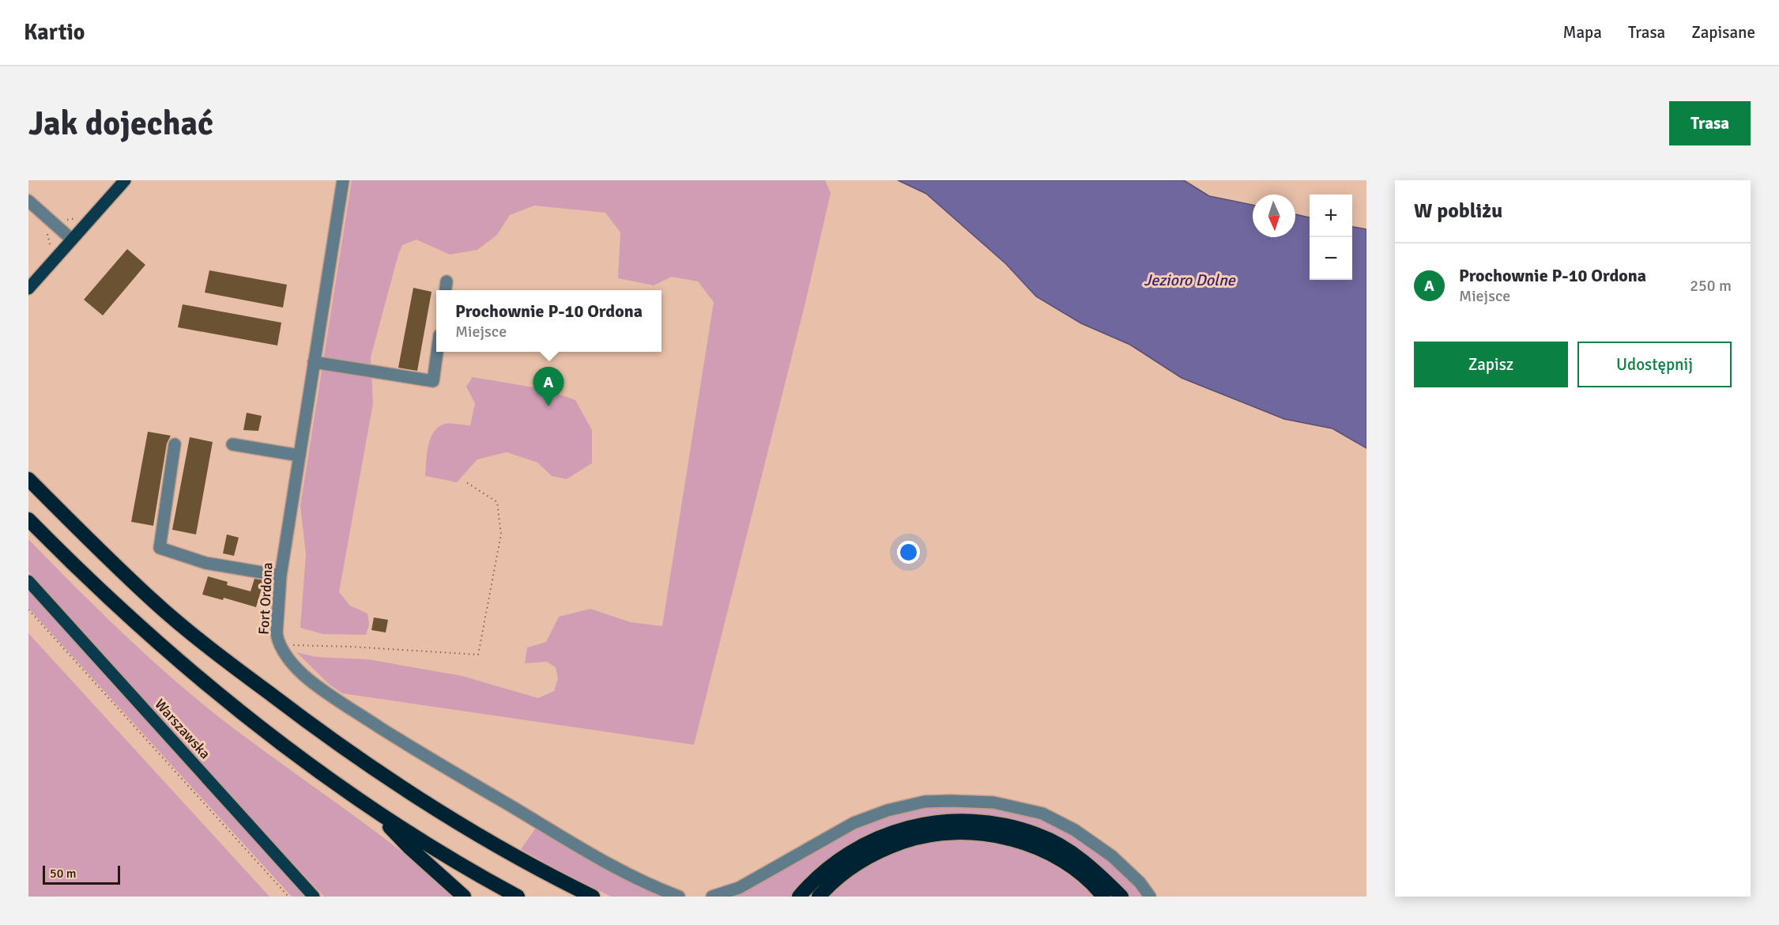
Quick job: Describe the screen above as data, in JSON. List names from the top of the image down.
{
  "streets": {
    "main road": ["Warszawska"],
    "street": ["Fort Ordona"]
  },
  "water": ["Jezioro Dolne"],
  "scale_bar": "50 m",
  "north": "bottom",
  "page": {
    "header": "Kartio",
    "nav": ["Mapa", "Trasa", "Zapisane"],
    "buttons": [
      "Trasa",
      ["Zapisz", "Udostępnij"]
    ],
    "title": "Jak dojechać",
    "heading": "W pobliżu",
    "map_buttons": ["+", "−"],
    "list": [
      {
        "mark": "A",
        "name": "Prochownie P-10 Ordona",
        "note": "Miejsce",
        "value": "250 m"
      }
    ],
    "popup": ["Prochownie P-10 Ordona", "Miejsce"],
    "pins": "A",
    "scale": "50 m"
  }
}
